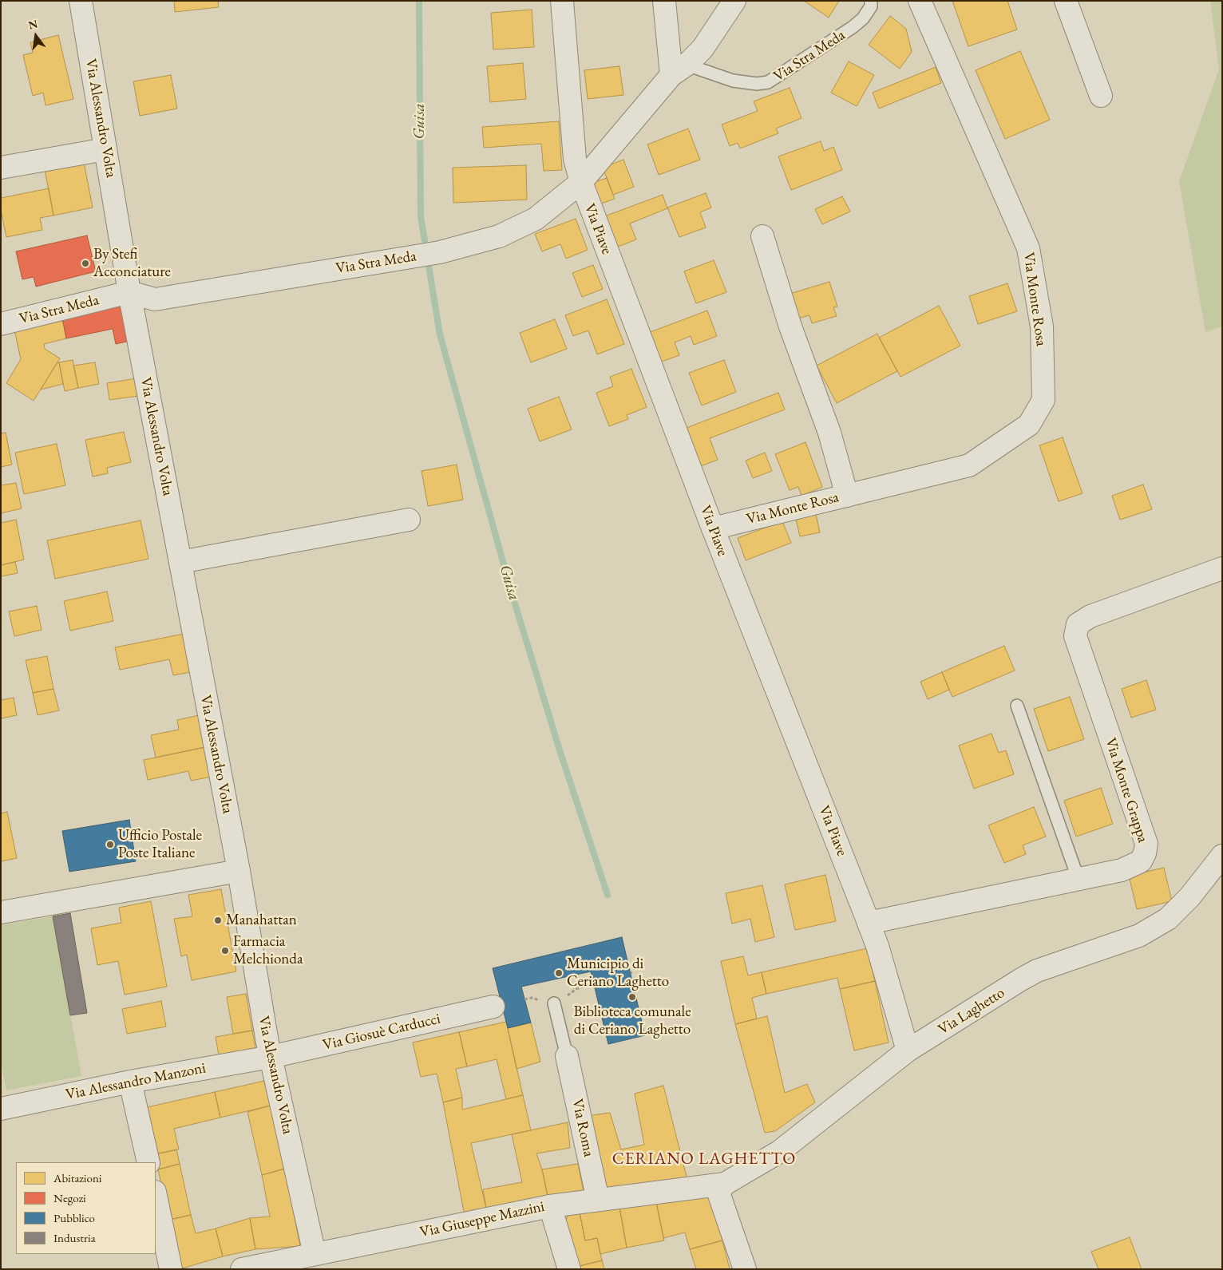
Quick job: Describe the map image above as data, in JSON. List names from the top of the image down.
{
  "streets": {
    "street": [
      "Via Stra Meda",
      "Via Alessandro Volta",
      "Via Piave",
      "Via Monte Rosa",
      "Via Monte Grappa",
      "Via Laghetto",
      "Via Giosuè Carducci",
      "Via Alessandro Manzoni",
      "Via Roma",
      "Via Giuseppe Mazzini"
    ]
  },
  "crossings": [
    ["Via Stra Meda", "Via Alessandro Volta"],
    ["Via Stra Meda", "Via Piave"],
    ["Via Alessandro Volta", "Via Giosuè Carducci"],
    ["Via Alessandro Volta", "Via Alessandro Manzoni"],
    ["Via Alessandro Volta", "Via Giuseppe Mazzini"],
    ["Via Piave", "Via Monte Rosa"],
    ["Via Piave", "Via Monte Grappa"],
    ["Via Piave", "Via Laghetto"],
    ["Via Laghetto", "Via Giuseppe Mazzini"],
    ["Via Giosuè Carducci", "Via Alessandro Manzoni"],
    ["Via Roma", "Via Giuseppe Mazzini"]
  ],
  "districts": ["CERIANO LAGHETTO"],
  "water": ["Guisa"],
  "places": [
    "By Stefi Acconciature",
    "Ufficio Postale Poste Italiane",
    "Manahattan",
    "Farmacia Melchionda",
    "Municipio di Ceriano Laghetto",
    "Biblioteca comunale di Ceriano Laghetto"
  ],
  "legend": [
    "Abitazioni",
    "Negozi",
    "Pubblico",
    "Industria"
  ],
  "north": "top"
}
